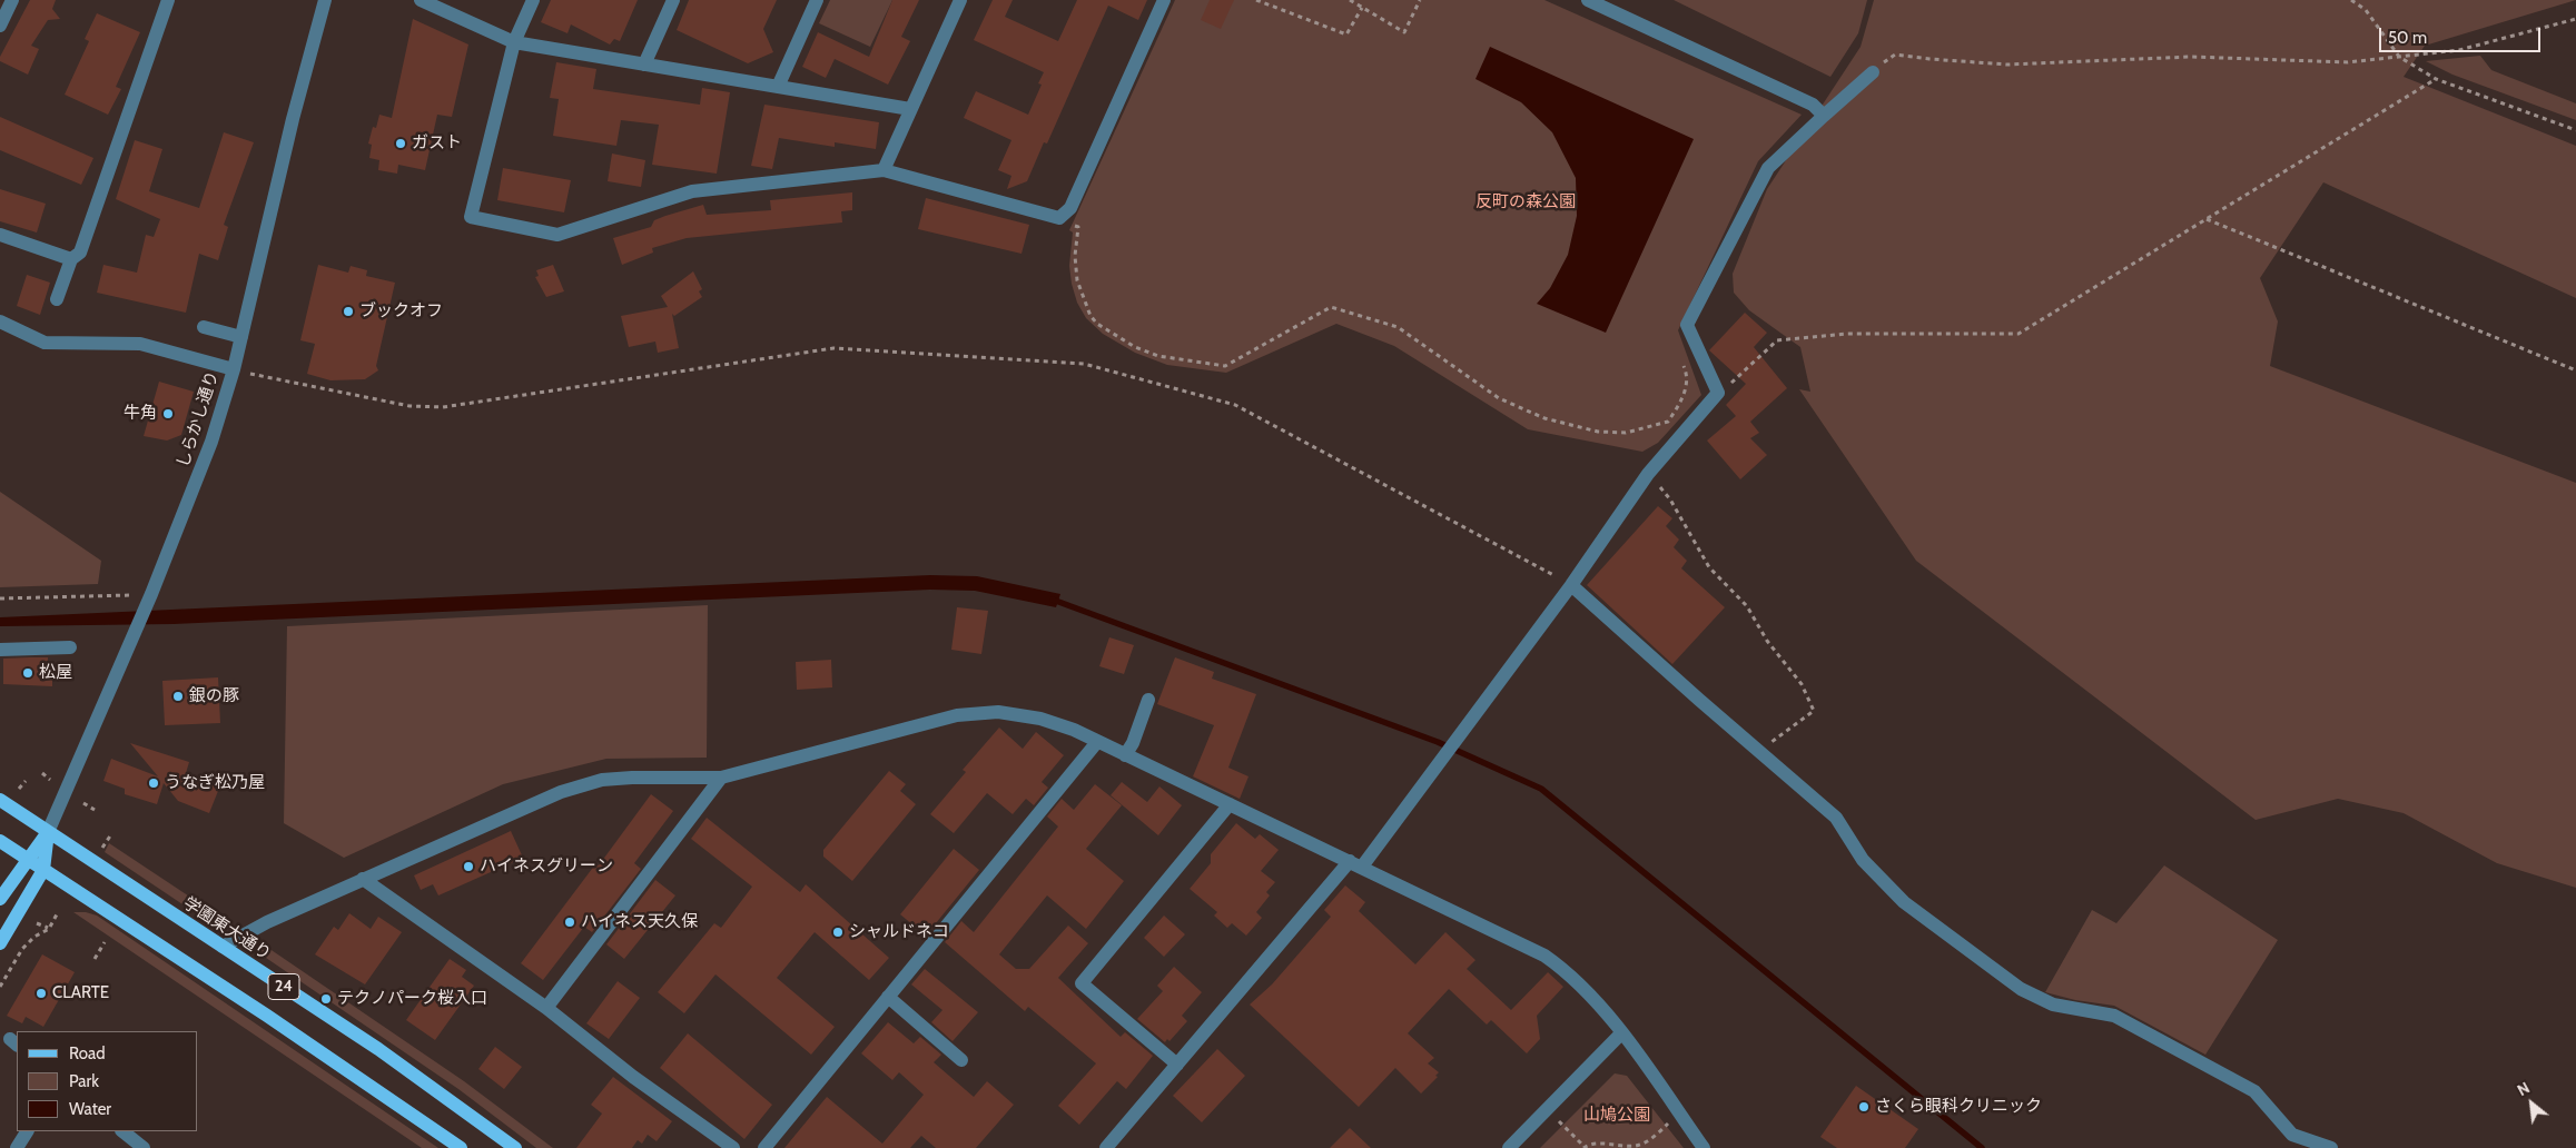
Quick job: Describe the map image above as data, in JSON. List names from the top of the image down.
{
  "streets": {
    "main road": ["学園東大通り", "24"],
    "street": ["しらかし通り"]
  },
  "crossings": [
    ["しらかし通り", "学園東大通り"]
  ],
  "parks": ["反町の森公園", "山鳩公園"],
  "places": [
    "ガスト",
    "ブックオフ",
    "牛角",
    "松屋",
    "銀の豚",
    "うなぎ松乃屋",
    "ハイネスグリーン",
    "ハイネス天久保",
    "シャルドネコ",
    "CLARTE",
    "テクノパーク桜入口",
    "さくら眼科クリニック"
  ],
  "legend": ["Road", "Park", "Water"],
  "scale_bar": "50 m",
  "north": "top left"
}
